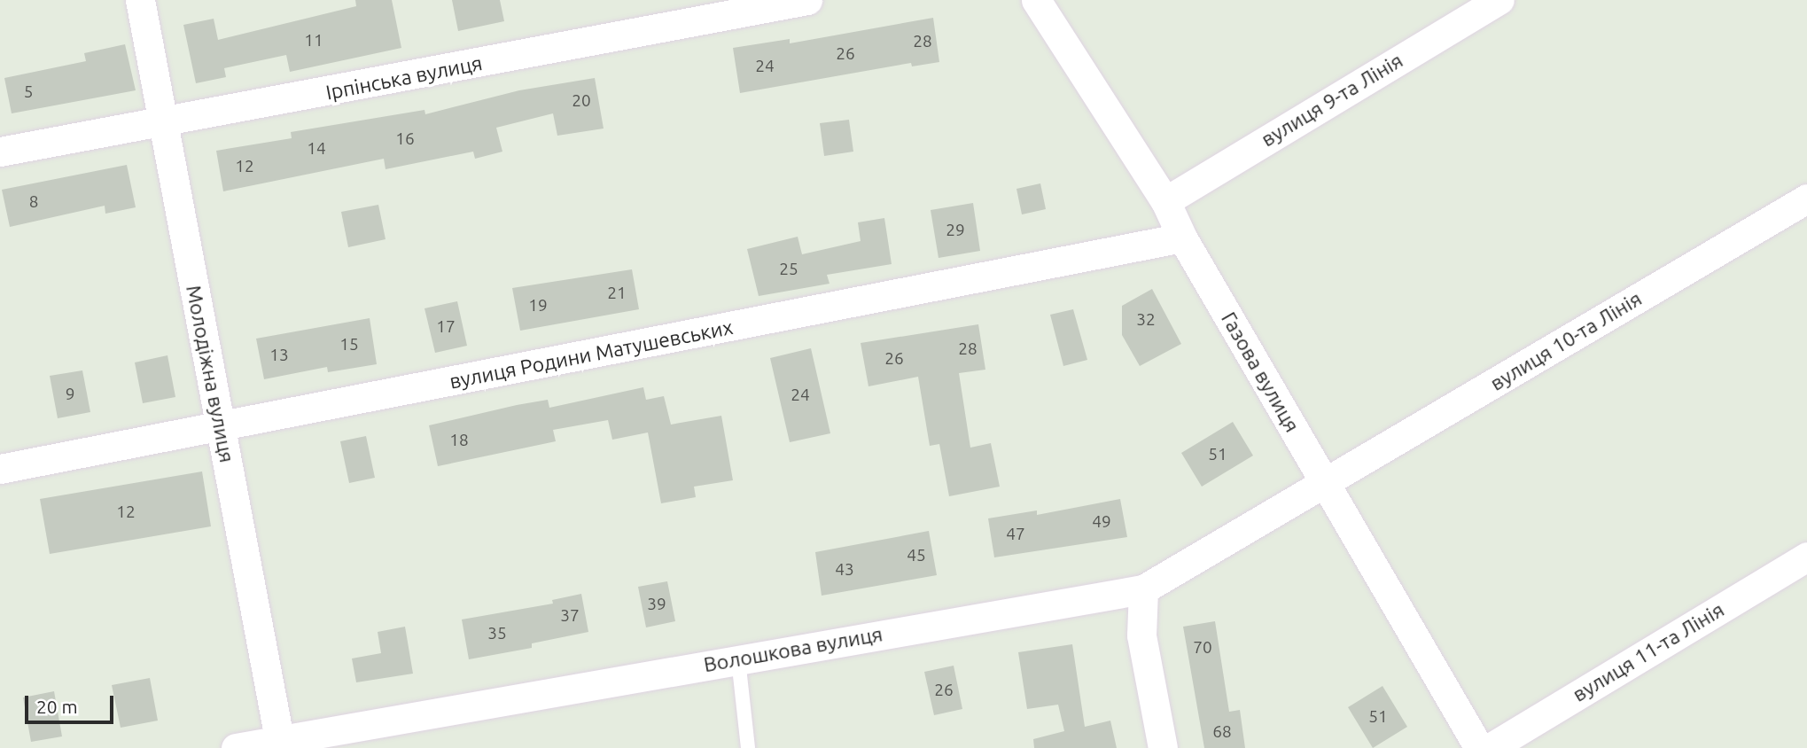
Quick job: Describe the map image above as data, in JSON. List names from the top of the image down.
{
  "streets": {
    "street": [
      "Ірпінська вулиця",
      "вулиця 9-та Лінія",
      "вулиця 10-та Лінія",
      "вулиця Родини Матушевських",
      "Газова вулиця",
      "Молодіжна вулиця",
      "Волошкова вулиця",
      "вулиця 11-та Лінія"
    ]
  },
  "crossings": [
    ["Ірпінська вулиця", "Молодіжна вулиця"],
    ["вулиця 9-та Лінія", "Газова вулиця"],
    ["вулиця 10-та Лінія", "Газова вулиця"],
    ["вулиця 10-та Лінія", "Волошкова вулиця"],
    ["вулиця Родини Матушевських", "Газова вулиця"],
    ["вулиця Родини Матушевських", "Молодіжна вулиця"],
    ["Газова вулиця", "Волошкова вулиця"],
    ["Молодіжна вулиця", "Волошкова вулиця"]
  ],
  "house_numbers": [
    "11",
    "28",
    "26",
    "24",
    "5",
    "20",
    "16",
    "14",
    "12",
    "8",
    "29",
    "25",
    "21",
    "19",
    "32",
    "17",
    "15",
    "28",
    "13",
    "26",
    "9",
    "24",
    "18",
    "51",
    "12",
    "49",
    "47",
    "45",
    "43",
    "39",
    "37",
    "35",
    "70",
    "26",
    "51",
    "68"
  ],
  "scale_bar": "20 m"
}
